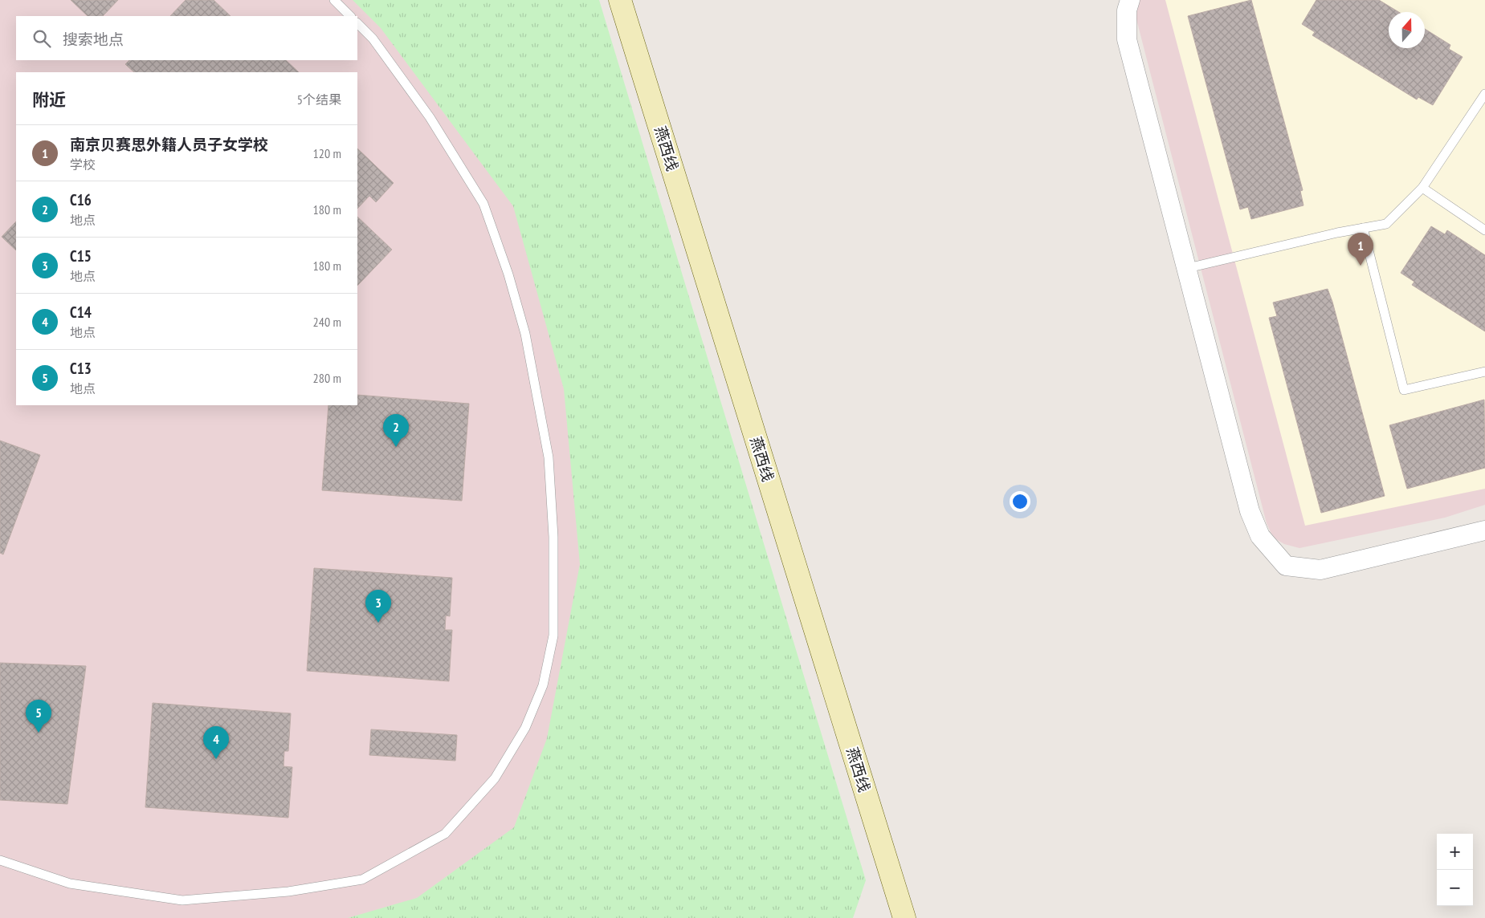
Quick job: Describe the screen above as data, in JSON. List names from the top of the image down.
{
  "streets": {
    "main road": ["燕西线"]
  },
  "north": "top",
  "page": {
    "search": "搜索地点",
    "heading": ["附近", "5个结果"],
    "list": [
      {
        "mark": "1",
        "name": "南京贝赛思外籍人员子女学校",
        "note": "学校",
        "value": "120 m"
      },
      {
        "mark": "2",
        "name": "C16",
        "note": "地点",
        "value": "180 m"
      },
      {
        "mark": "3",
        "name": "C15",
        "note": "地点",
        "value": "180 m"
      },
      {
        "mark": "4",
        "name": "C14",
        "note": "地点",
        "value": "240 m"
      },
      {
        "mark": "5",
        "name": "C13",
        "note": "地点",
        "value": "280 m"
      }
    ],
    "pins": [
      "1",
      "2",
      "3",
      "5",
      "4"
    ],
    "map_buttons": ["+", "−"]
  }
}
